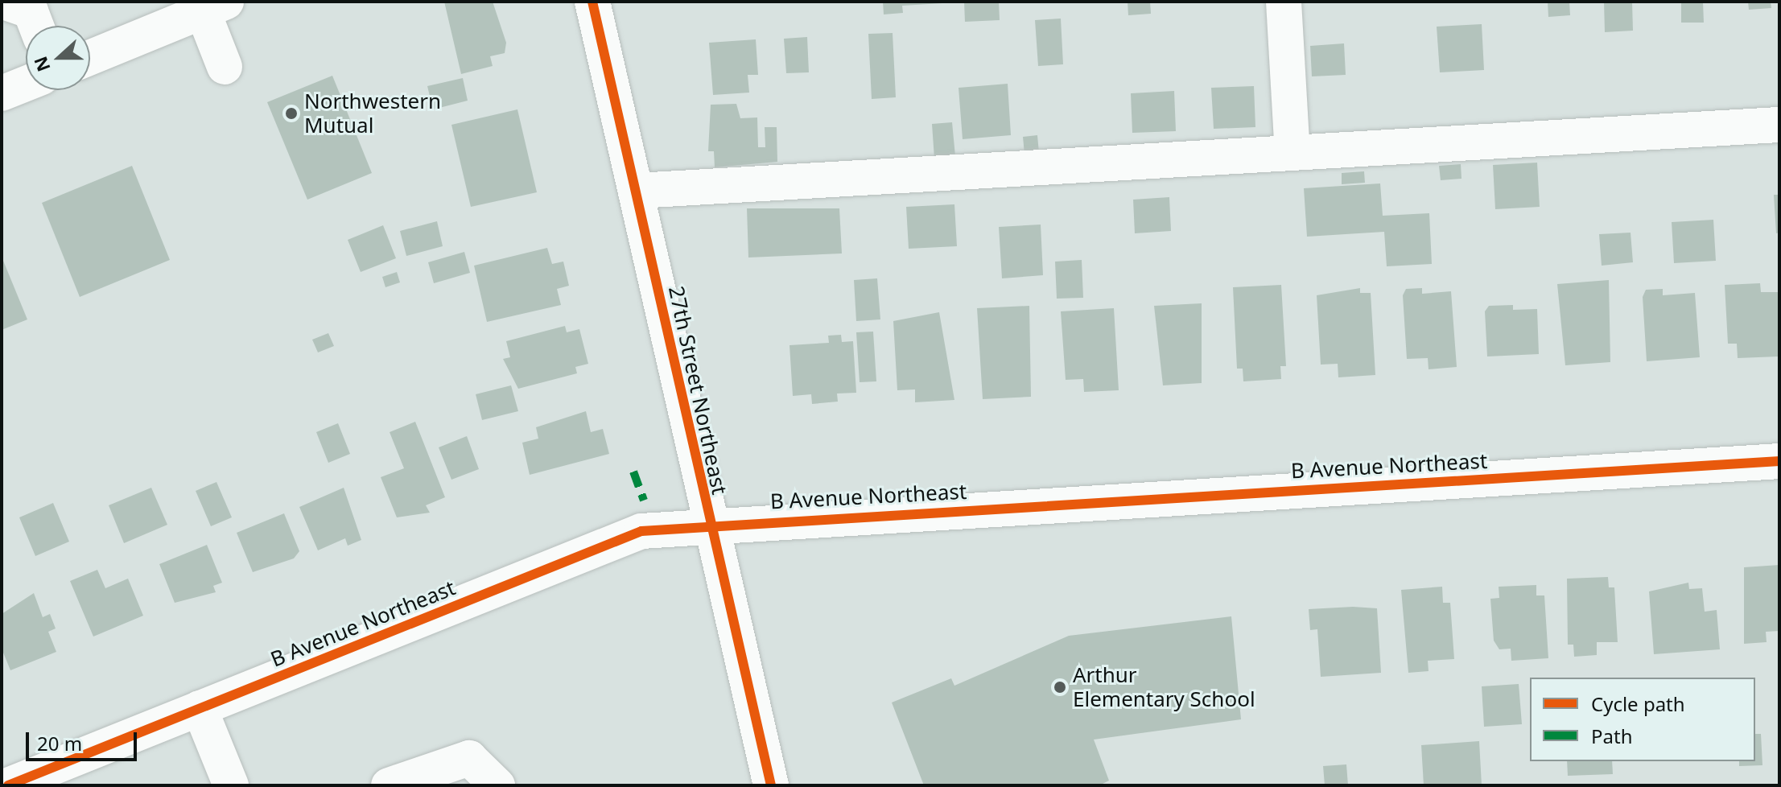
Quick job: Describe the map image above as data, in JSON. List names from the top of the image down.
{
  "streets": {
    "street": ["27th Street Northeast", "B Avenue Northeast"]
  },
  "crossings": [
    ["27th Street Northeast", "B Avenue Northeast"]
  ],
  "places": ["Northwestern Mutual", "Arthur Elementary School"],
  "legend": ["Cycle path", "Path"],
  "scale_bar": "20 m",
  "north": "left"
}
